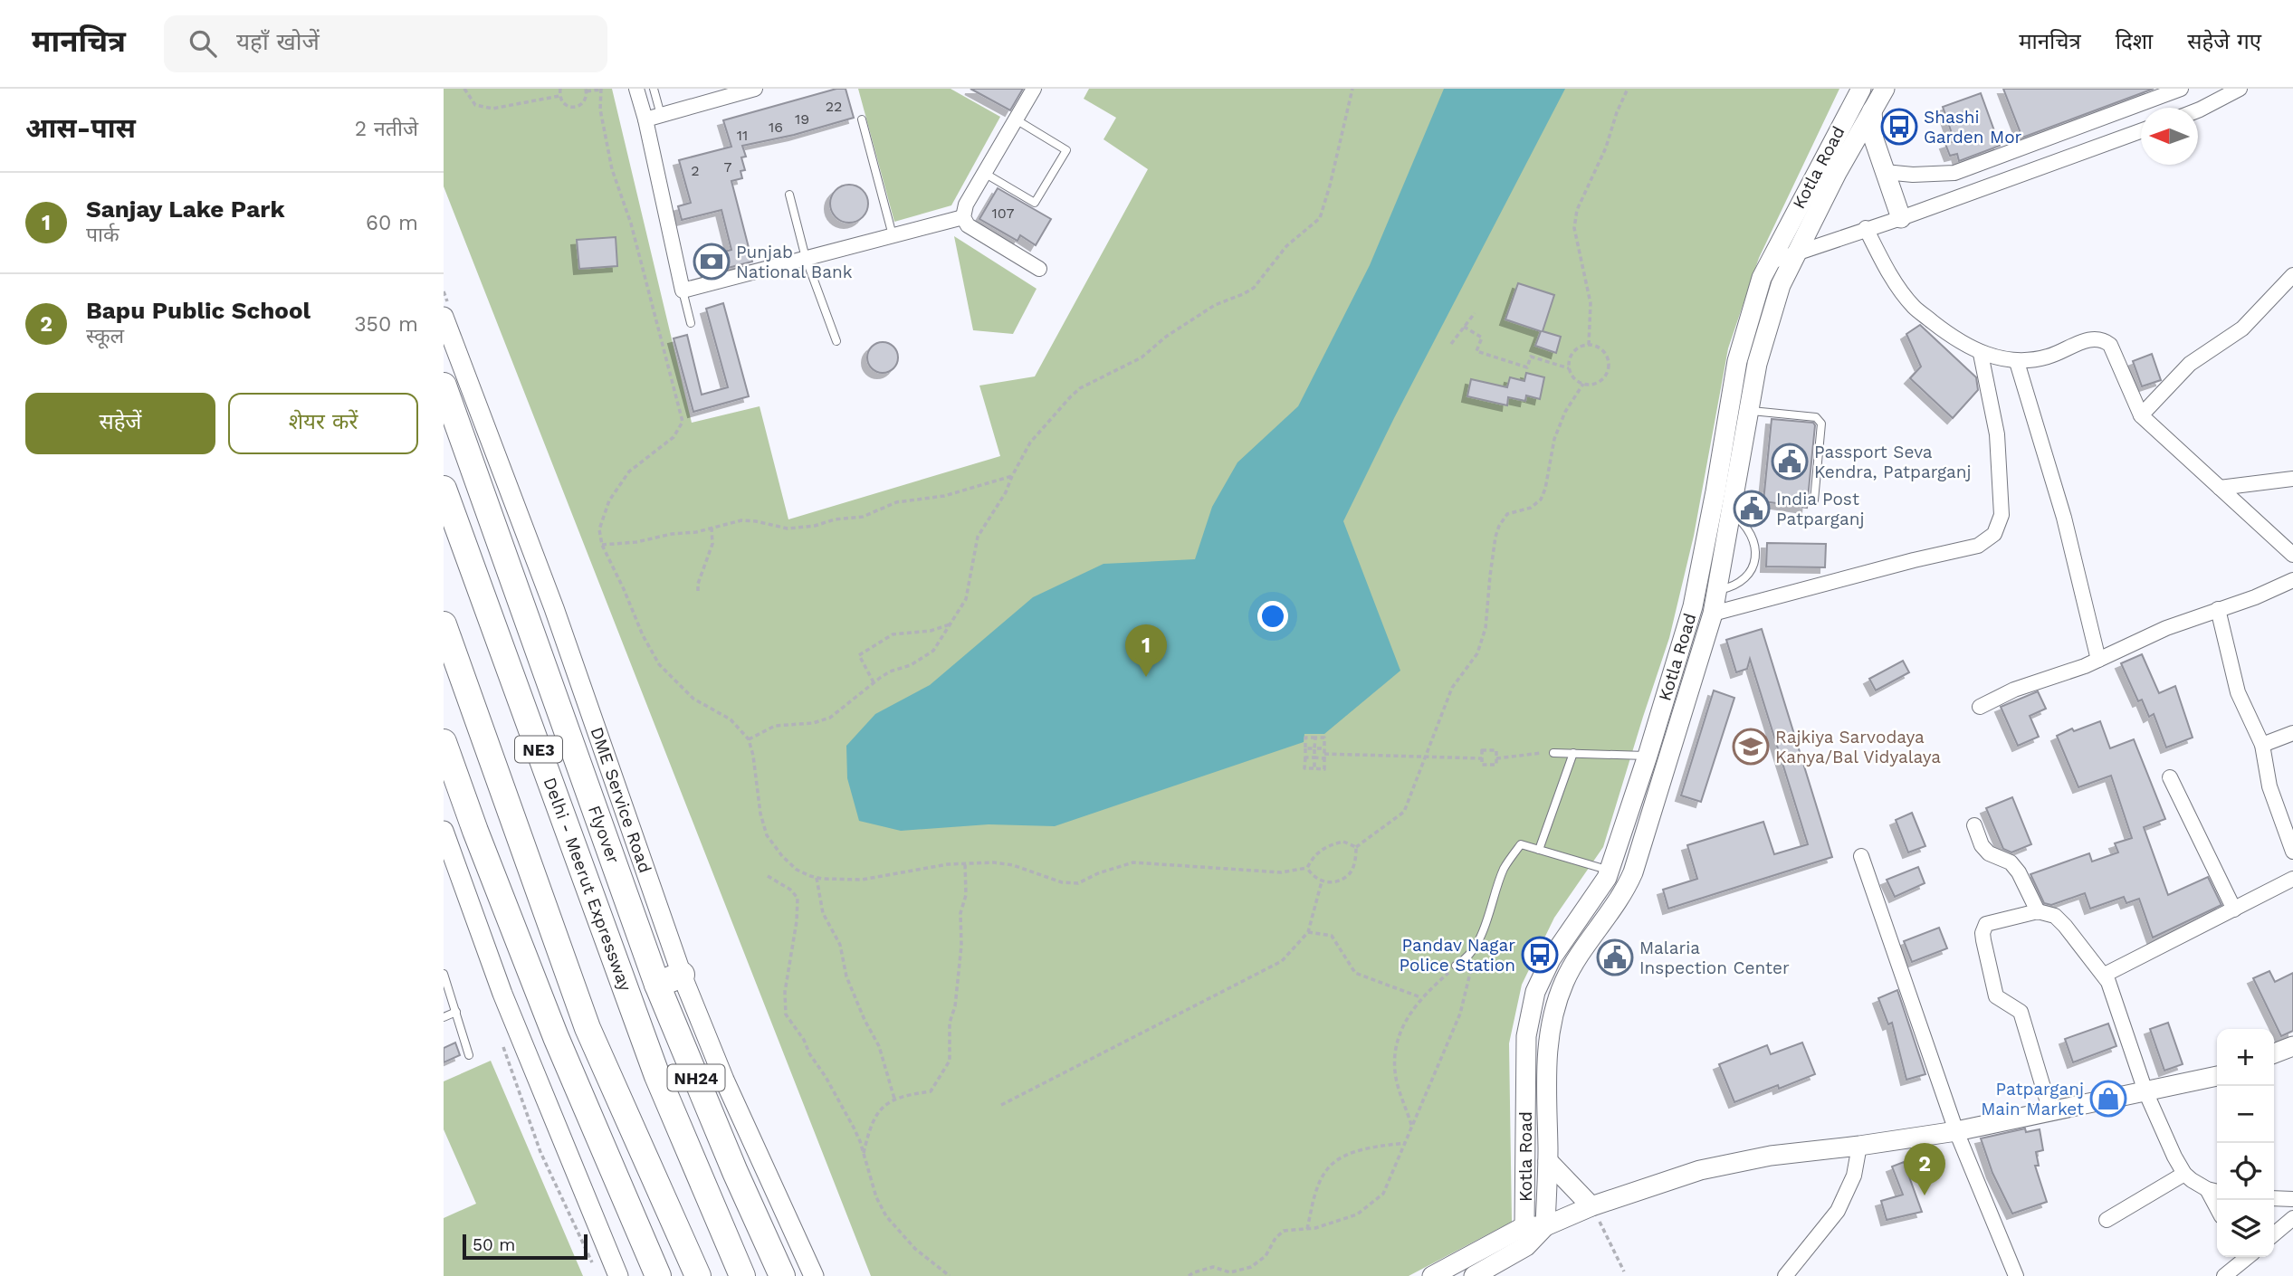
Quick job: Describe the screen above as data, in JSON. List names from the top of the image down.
{
  "streets": {
    "highway": [
      "NE3",
      "Flyover",
      "Delhi - Meerut Expressway",
      "NH24"
    ],
    "main road": ["Kotla Road", "DME Service Road"]
  },
  "places": {
    "bus stop": ["Shashi Garden Mor", "Pandav Nagar Police Station"],
    "bank": ["Punjab National Bank"],
    "public building": ["Passport Seva Kendra, Patparganj", "India Post Patparganj", "Malaria Inspection Center"],
    "school or university": ["Rajkiya Sarvodaya Kanya/Bal Vidyalaya"],
    "shop": ["Patparganj Main Market"]
  },
  "house_numbers": [
    "22",
    "19",
    "16",
    "11",
    "7",
    "2",
    "107"
  ],
  "scale_bar": "50 m",
  "north": "left",
  "page": {
    "header": "मानचित्र",
    "search": "यहाँ खोजें",
    "nav": ["मानचित्र", "दिशा", "सहेजे गए"],
    "heading": ["आस-पास", "2 नतीजे"],
    "list": [
      {
        "mark": "1",
        "name": "Sanjay Lake Park",
        "note": "पार्क",
        "value": "60 m"
      },
      {
        "mark": "2",
        "name": "Bapu Public School",
        "note": "स्कूल",
        "value": "350 m"
      }
    ],
    "buttons": ["सहेजें", "शेयर करें"],
    "pins": ["1", "2"],
    "map_buttons": ["+", "−"],
    "scale": "50 m"
  }
}
